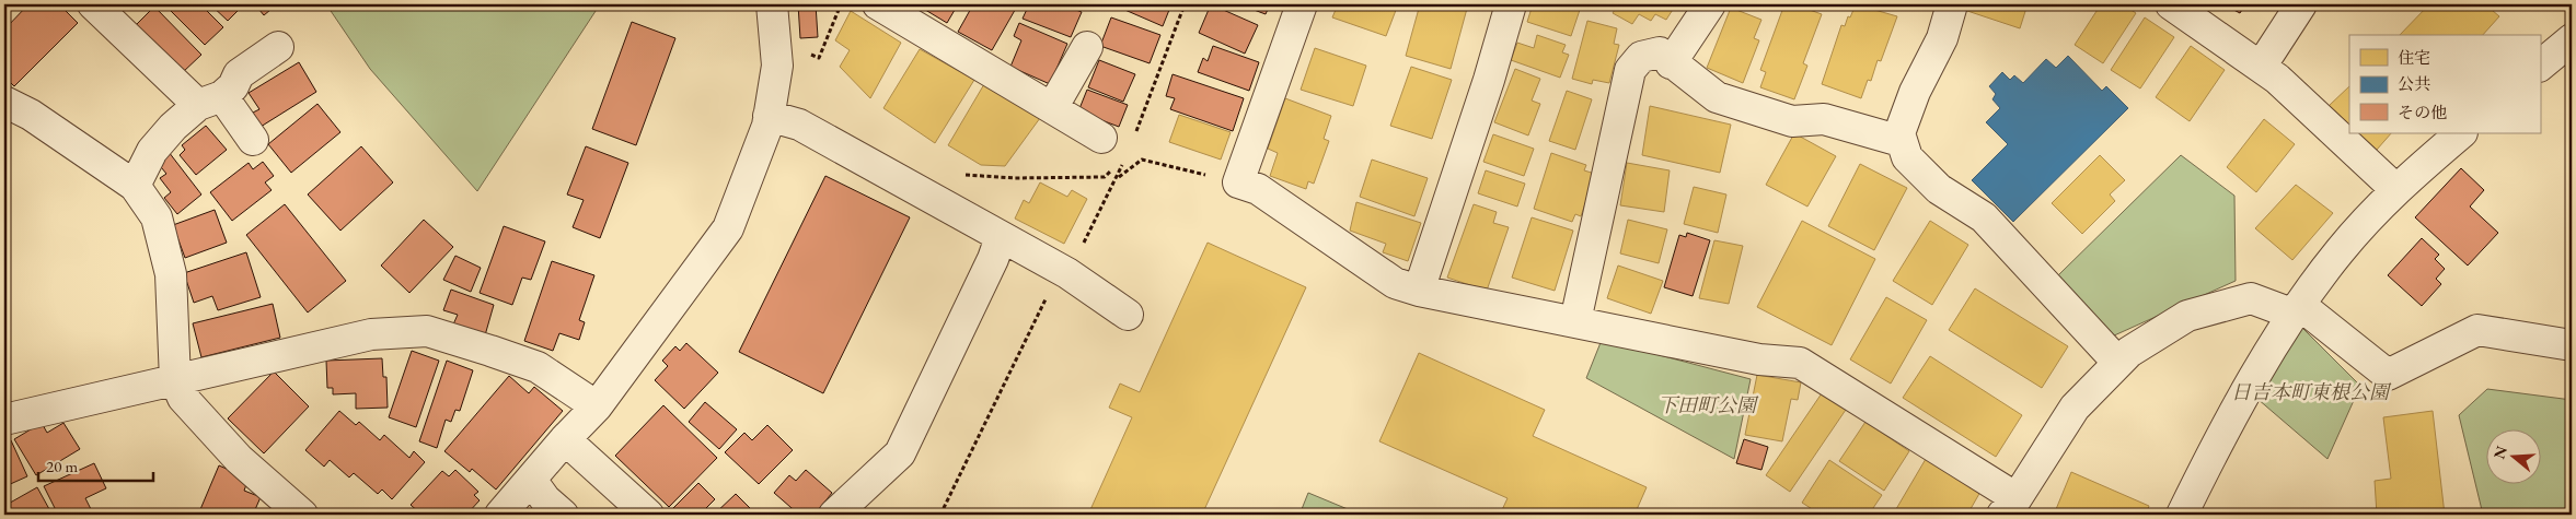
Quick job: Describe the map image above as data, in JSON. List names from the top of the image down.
{
  "parks": ["日吉本町東根公園", "下田町公園"],
  "legend": ["住宅", "公共", "その他"],
  "scale_bar": "20 m",
  "north": "left"
}
